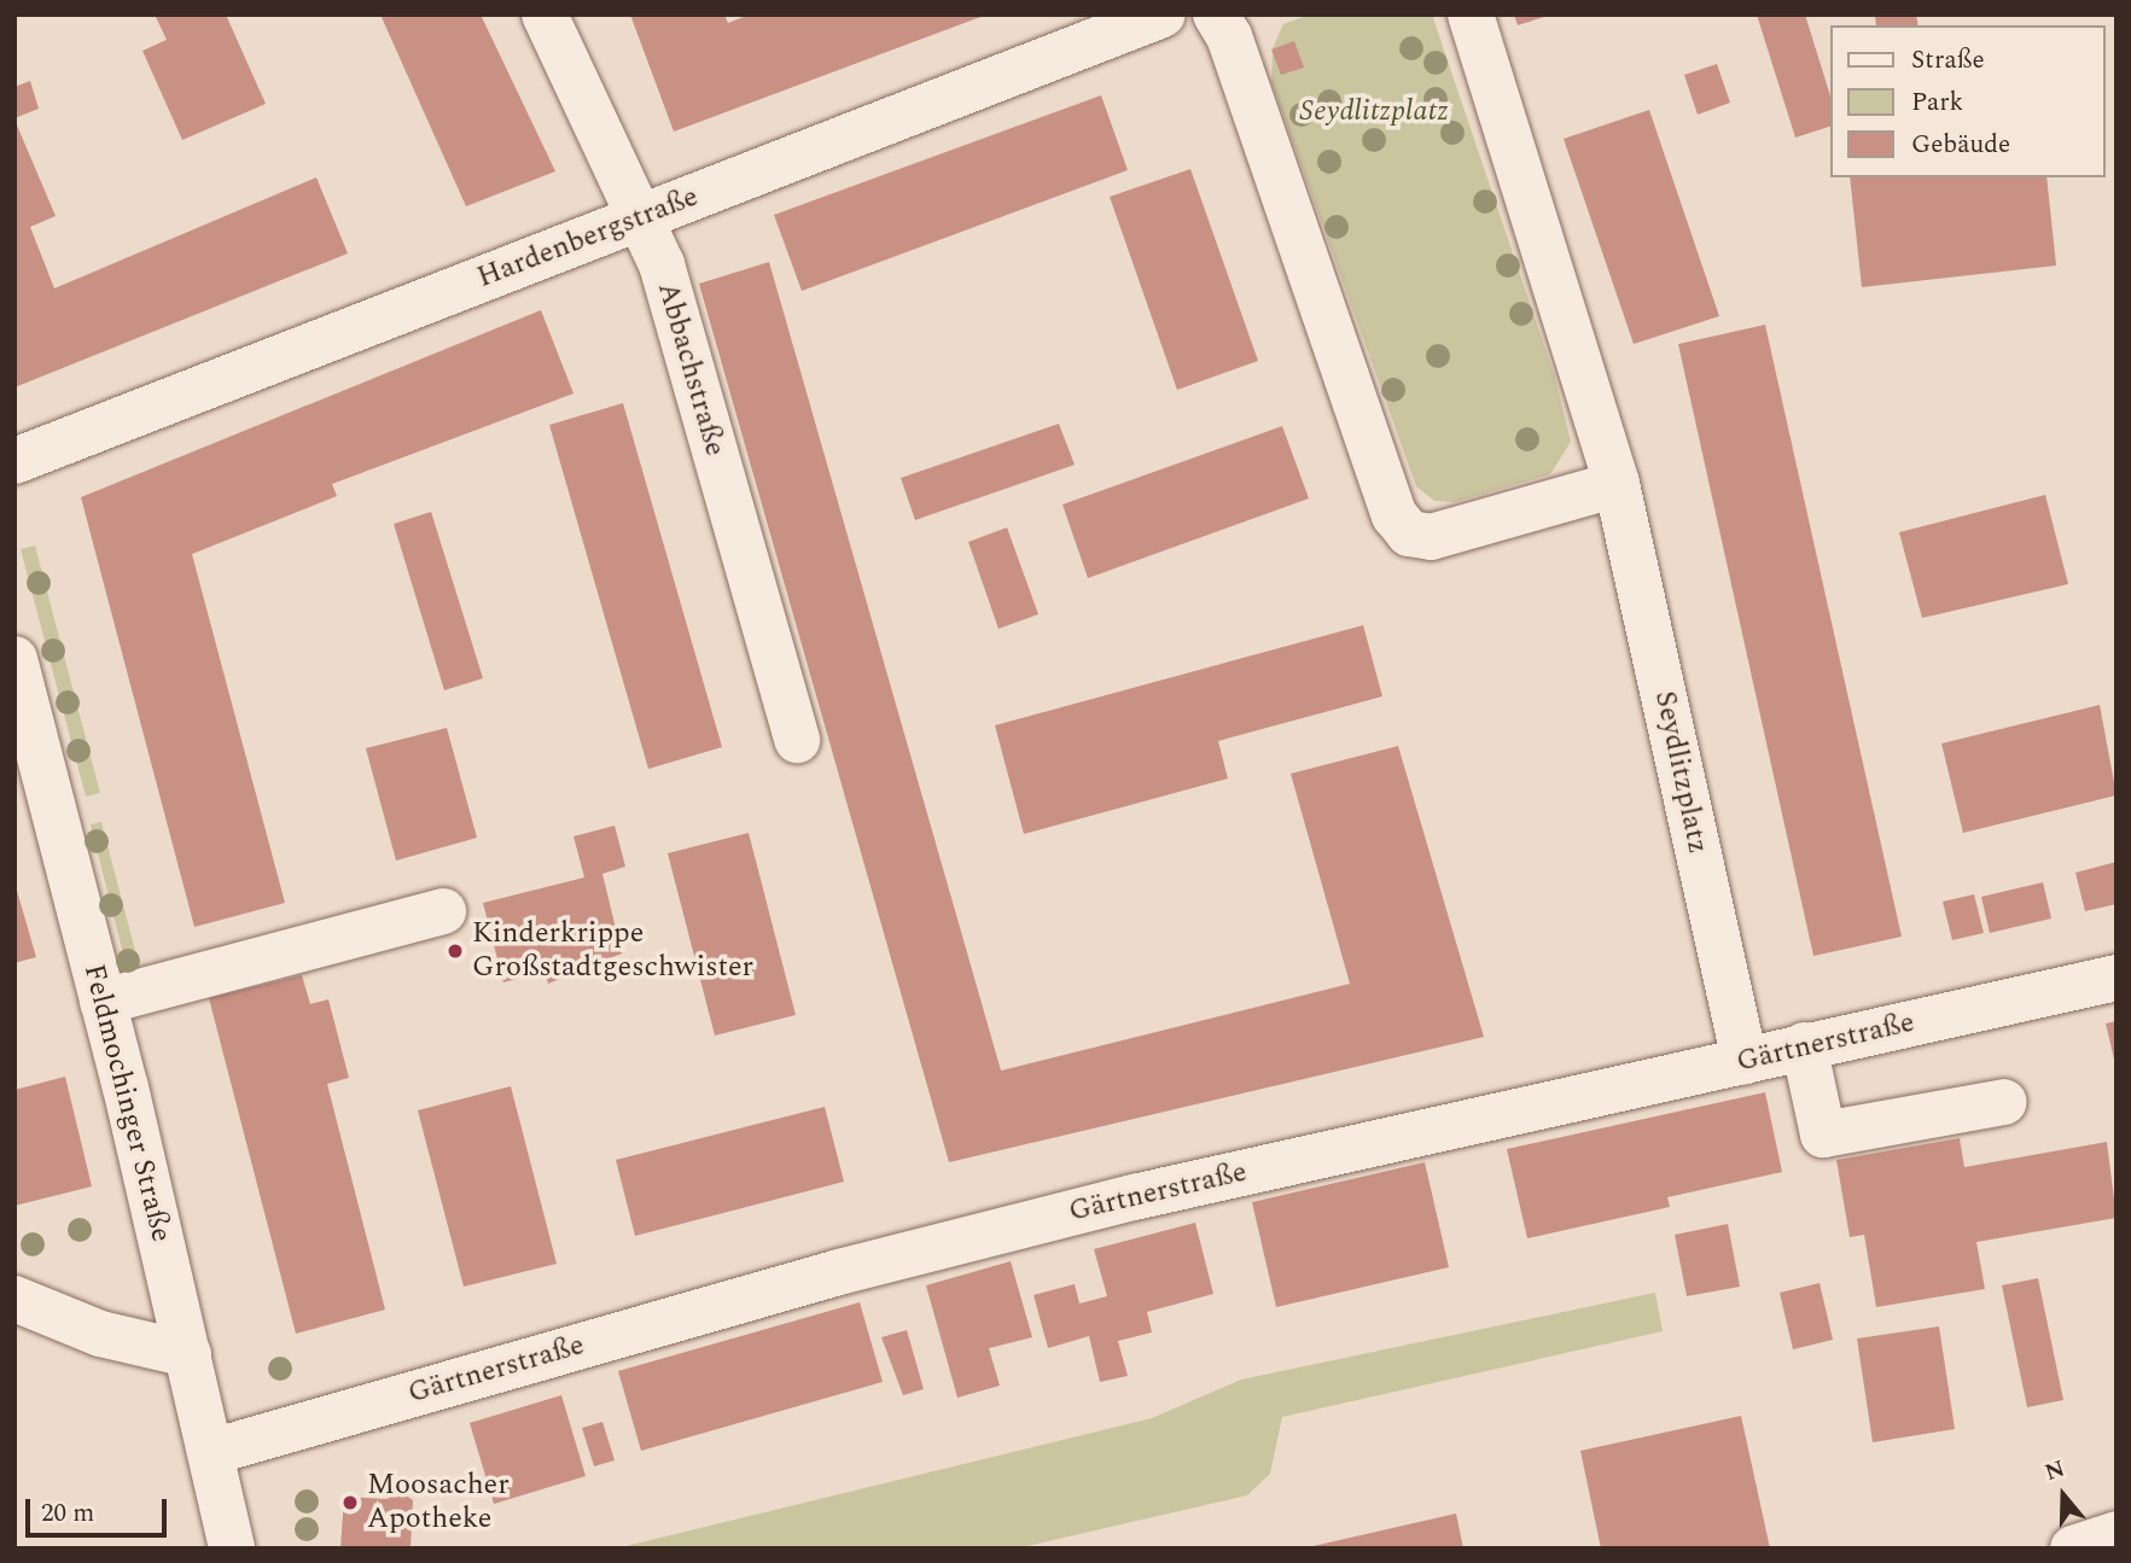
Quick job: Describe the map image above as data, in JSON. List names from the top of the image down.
{
  "streets": {
    "street": [
      "Hardenbergstraße",
      "Abbachstraße",
      "Seydlitzplatz",
      "Gärtnerstraße",
      "Feldmochinger Straße"
    ]
  },
  "crossings": [
    ["Hardenbergstraße", "Abbachstraße"],
    ["Seydlitzplatz", "Gärtnerstraße"],
    ["Gärtnerstraße", "Feldmochinger Straße"]
  ],
  "parks": ["Seydlitzplatz"],
  "places": ["Kinderkrippe Großstadtgeschwister", "Moosacher Apotheke"],
  "legend": ["Straße", "Park", "Gebäude"],
  "scale_bar": "20 m",
  "north": "top"
}
